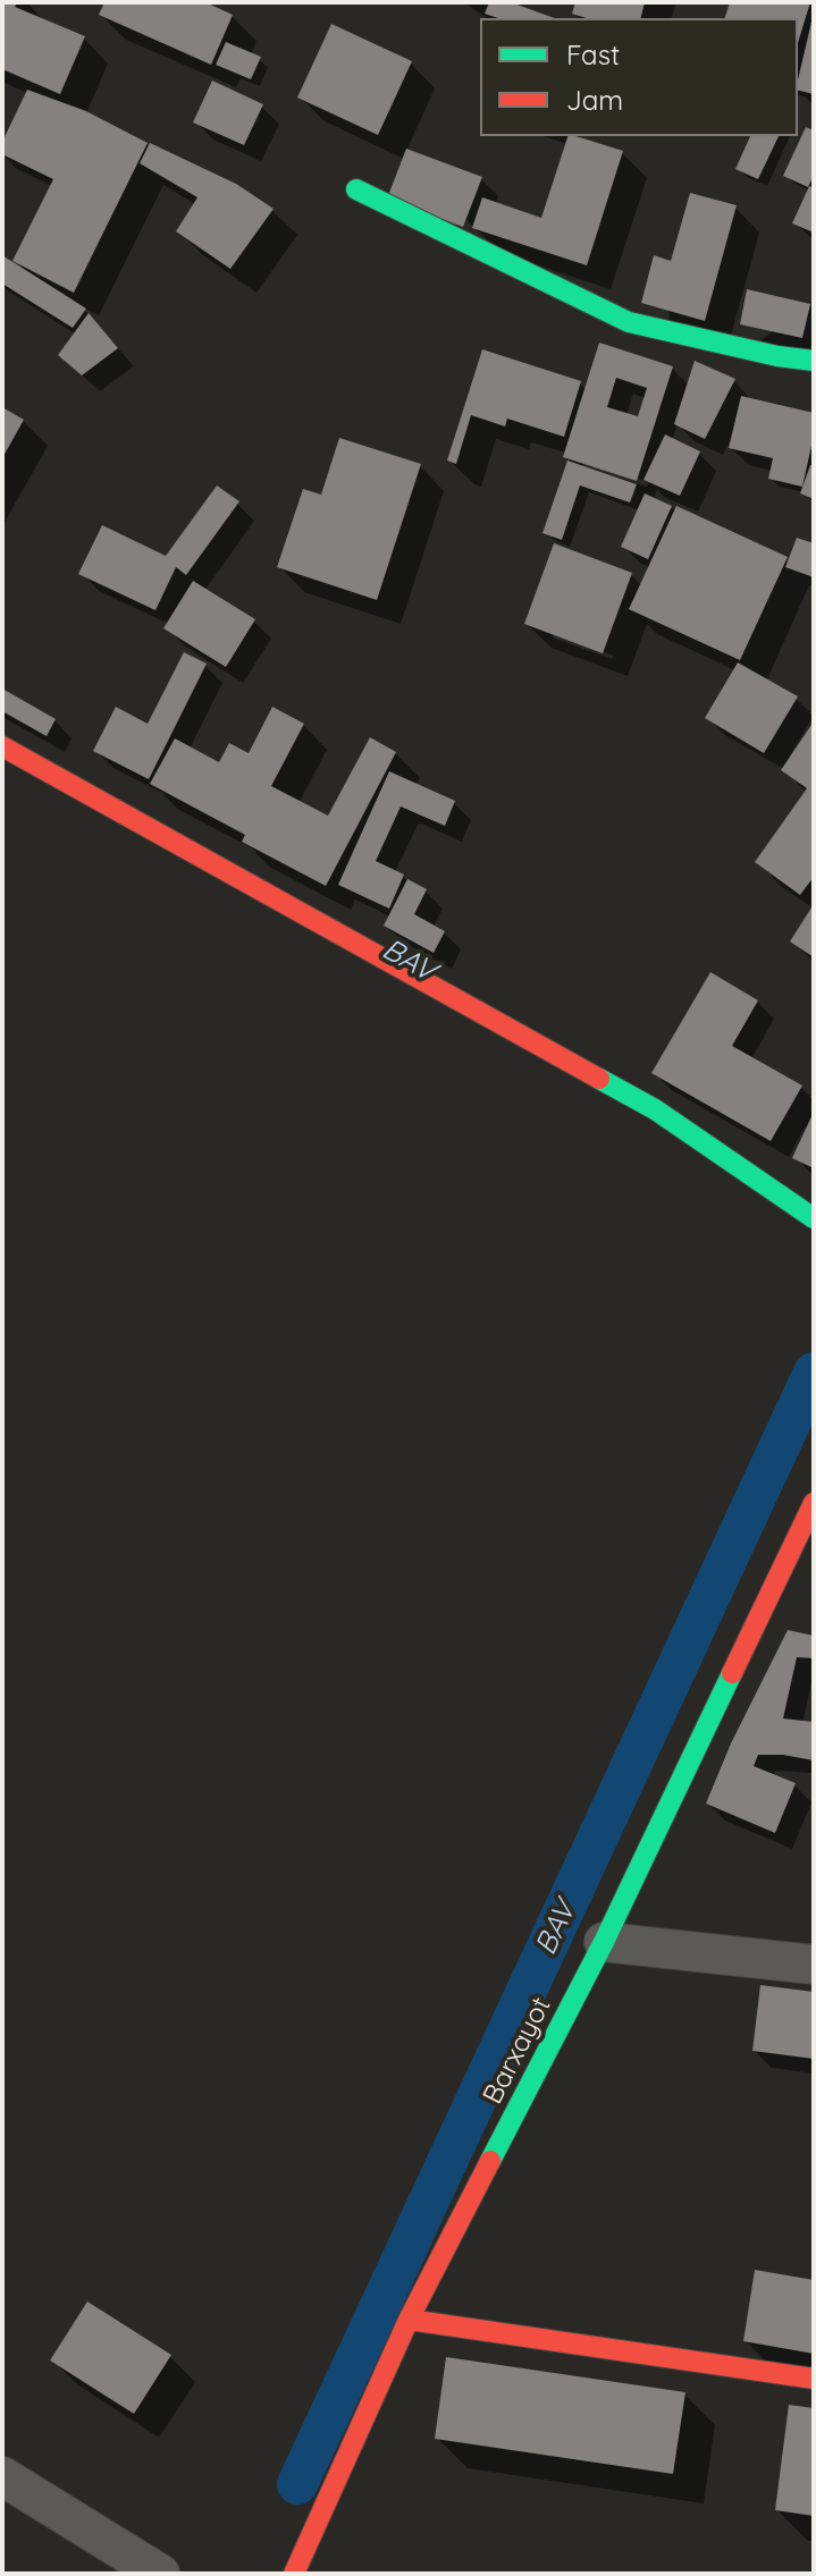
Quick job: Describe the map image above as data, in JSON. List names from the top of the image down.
{
  "streets": {
    "street": ["Barxayot"]
  },
  "water": ["BAV"],
  "legend": ["Fast", "Jam"]
}
